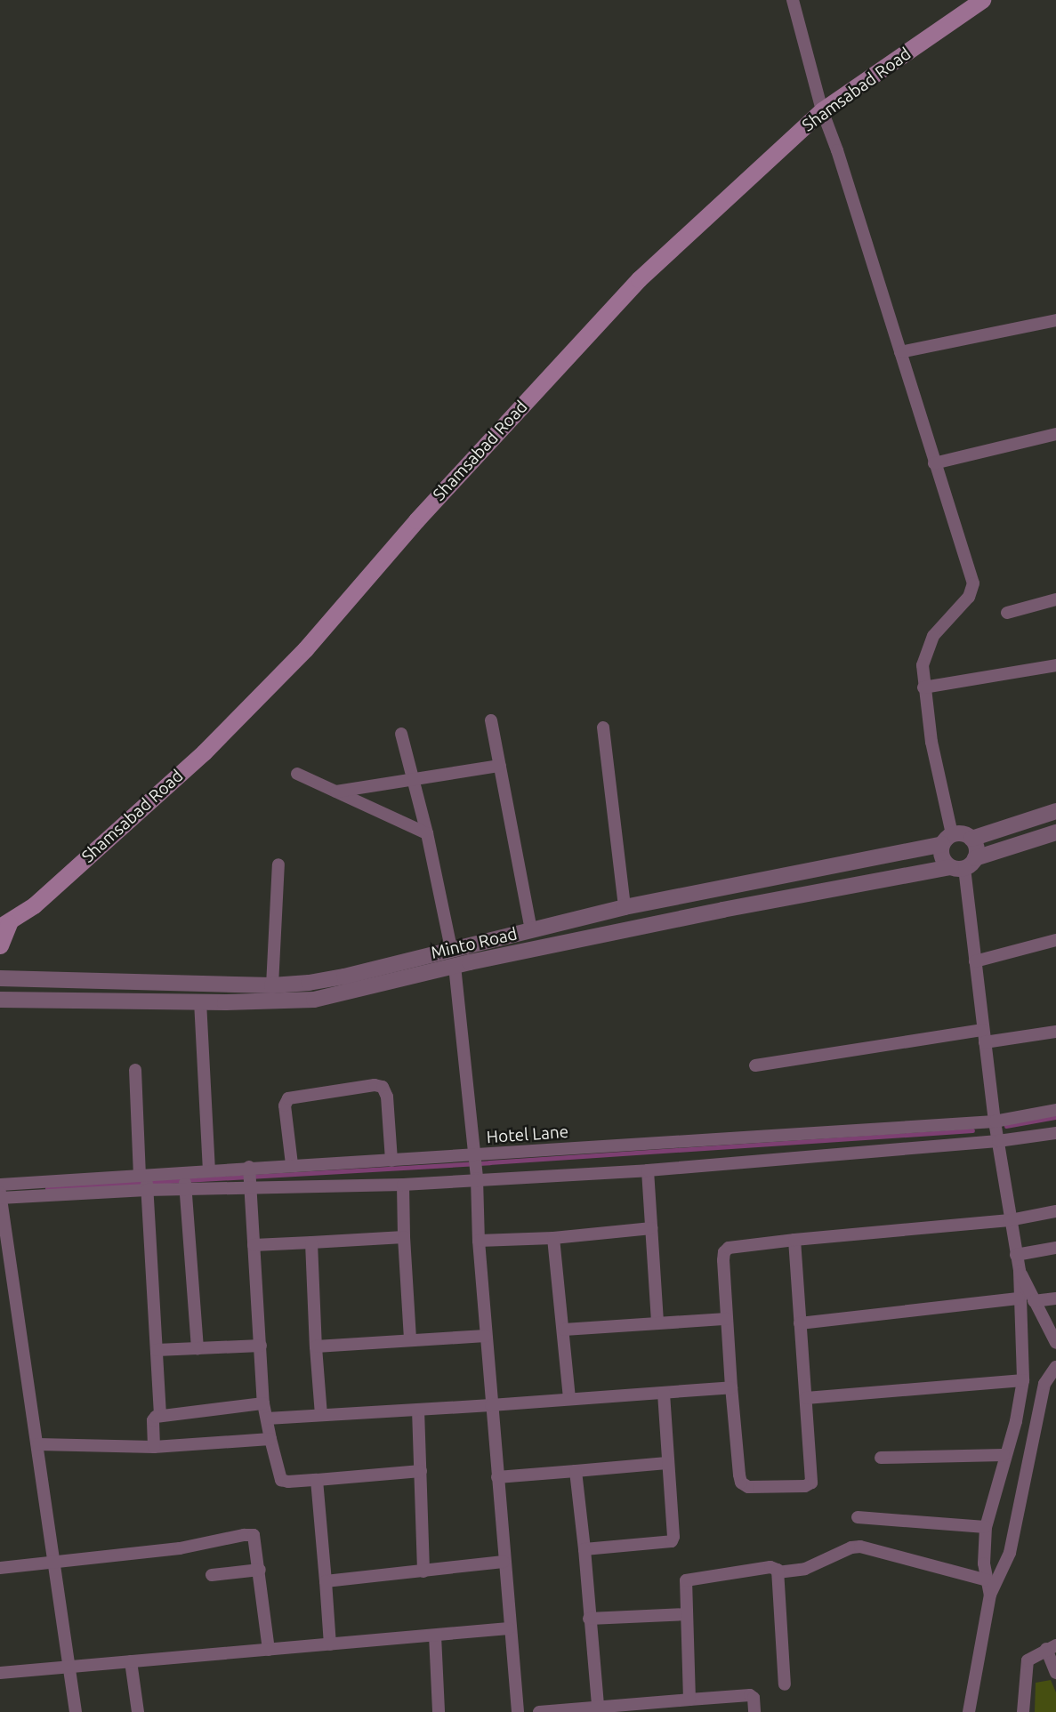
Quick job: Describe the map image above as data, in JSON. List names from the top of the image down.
{
  "streets": {
    "main road": ["Shamsabad Road"],
    "street": ["Minto Road", "Hotel Lane"]
  }
}
